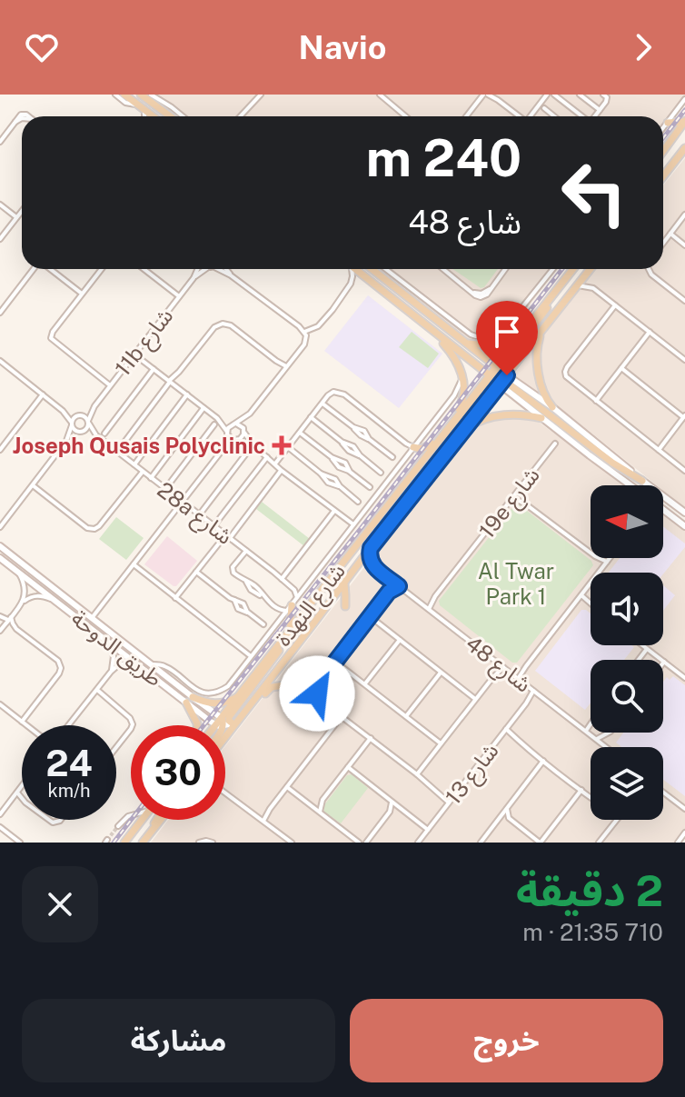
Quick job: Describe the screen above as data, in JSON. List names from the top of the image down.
{
  "streets": {
    "main road": ["شارع النهدة", "طريق الدوحة"],
    "street": [
      "11b شارع",
      "19e شارع",
      "28a شارع",
      "شارع 48",
      "شارع 13"
    ]
  },
  "crossings": [
    ["11b شارع", "28a شارع"],
    ["19e شارع", "شارع 48"],
    ["شارع النهدة", "طريق الدوحة"],
    ["شارع 48", "شارع 13"]
  ],
  "parks": ["Al Twar Park 1"],
  "places": {
    "health": ["Joseph Qusais Polyclinic"]
  },
  "north": "left",
  "page": {
    "header": "Navio",
    "turn": ["240 m", "شارع 48"],
    "speed": "24 km/h",
    "limit": "30",
    "heading": ["2 دقيقة", "710 m · 21:35"],
    "buttons": ["خروج", "مشاركة"]
  }
}
